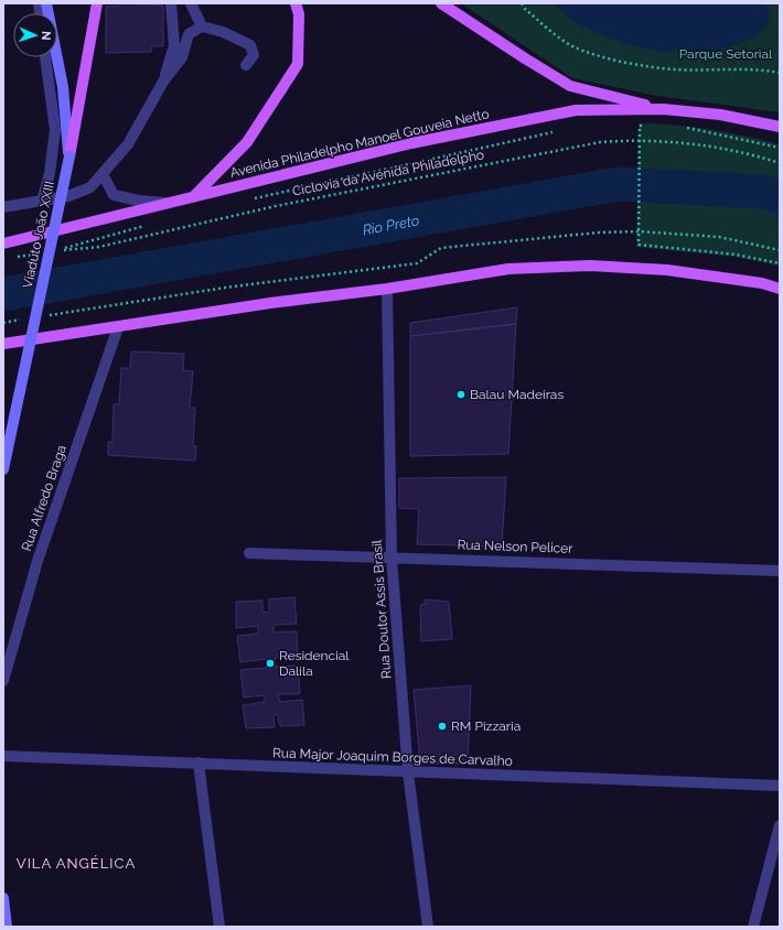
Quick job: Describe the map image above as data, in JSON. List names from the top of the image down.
{
  "streets": {
    "main road": ["Avenida Philadelpho Manoel Gouveia Netto", "Viaduto João XXIII"],
    "street": [
      "Rua Alfredo Braga",
      "Rua Nelson Pelicer",
      "Rua Doutor Assis Brasil",
      "Rua Major Joaquim Borges de Carvalho"
    ],
    "path": ["Ciclovia da Avenida Philadelpho"]
  },
  "crossings": [
    ["Rua Nelson Pelicer", "Rua Doutor Assis Brasil"],
    ["Rua Doutor Assis Brasil", "Rua Major Joaquim Borges de Carvalho"]
  ],
  "districts": ["VILA ANGÉLICA"],
  "water": ["Rio Preto"],
  "parks": ["Parque Setorial"],
  "places": ["Balau Madeiras", "Residencial Dalila", "RM Pizzaria"],
  "north": "right"
}
